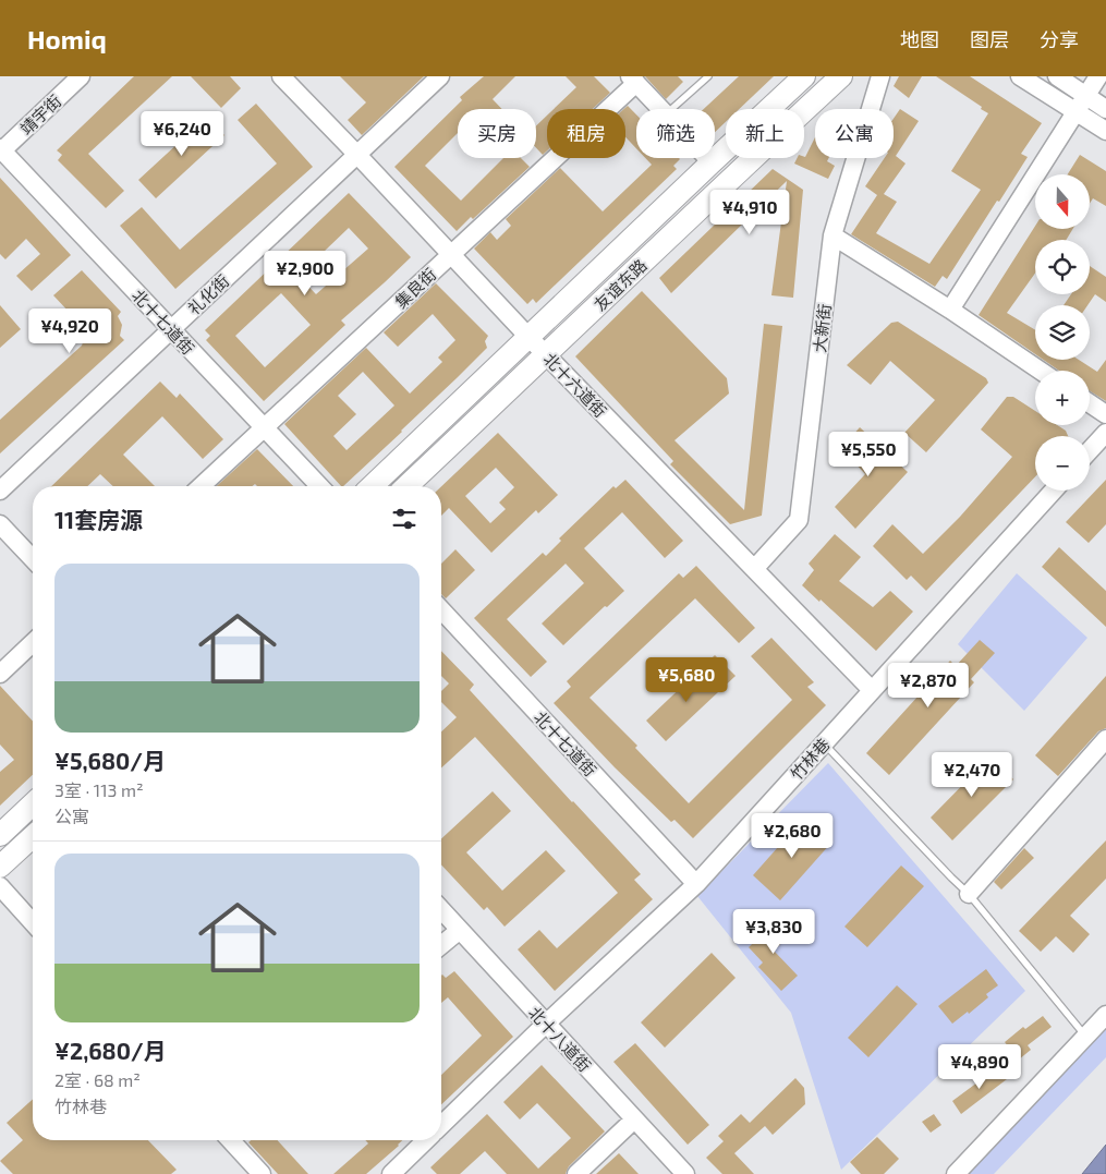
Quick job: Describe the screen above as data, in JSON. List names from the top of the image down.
{
  "streets": {
    "highway": ["友谊东路"],
    "street": [
      "靖宇街",
      "集良街",
      "礼化街",
      "北十七道街",
      "大新街",
      "北十六道街",
      "竹林巷",
      "北十八道街"
    ]
  },
  "crossings": [
    ["靖宇街", "北十七道街"],
    ["友谊东路", "北十六道街"],
    ["集良街", "北十七道街"],
    ["集良街", "北十六道街"],
    ["礼化街", "北十七道街"],
    ["礼化街", "北十六道街"],
    ["北十七道街", "竹林巷"],
    ["大新街", "北十六道街"],
    ["北十六道街", "竹林巷"],
    ["竹林巷", "北十八道街"]
  ],
  "north": "bottom",
  "page": {
    "header": "Homiq",
    "nav": ["地图", "图层", "分享"],
    "chip": [
      "买房",
      "租房",
      "筛选",
      "新上",
      "公寓"
    ],
    "price": [
      "¥6,240",
      "¥4,910",
      "¥2,900",
      "¥4,920",
      "¥5,550",
      "¥5,680",
      "¥2,870",
      "¥2,470",
      "¥2,680",
      "¥3,830",
      "¥4,890"
    ],
    "map_buttons": ["+", "−"],
    "heading": "11套房源",
    "list": [
      {
        "name": "¥5,680/月",
        "note": "3室 · 113 m² · 公寓"
      },
      {
        "name": "¥2,680/月",
        "note": "2室 · 68 m² · 竹林巷"
      }
    ]
  }
}
